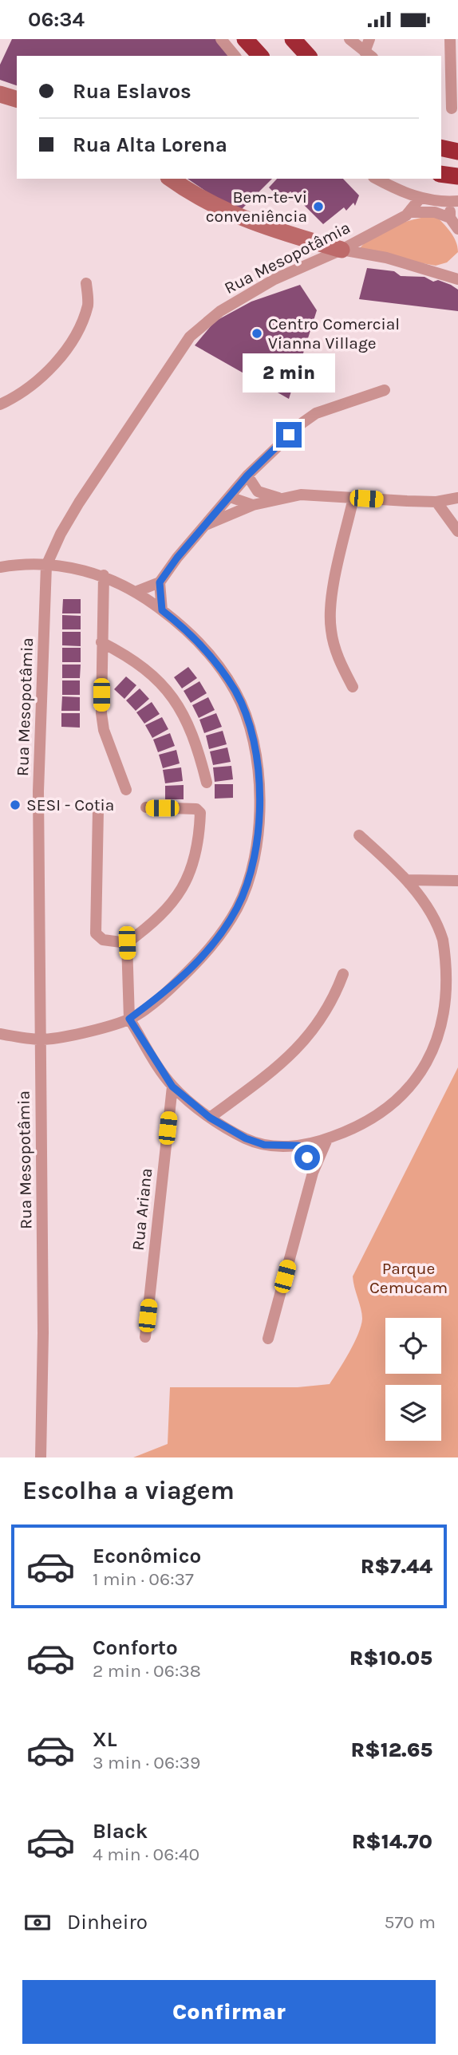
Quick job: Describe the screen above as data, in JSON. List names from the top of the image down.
{
  "streets": {
    "street": ["Rua Mesopotâmia", "Rua Ariana"]
  },
  "parks": ["Parque Cemucam"],
  "places": ["Bem-te-vi conveniência", "Centro Comercial Vianna Village", "SESI - Cotia"],
  "page": {
    "status": "06:34",
    "banner": ["Rua Eslavos", "Rua Alta Lorena"],
    "bubble": "2 min",
    "heading": "Escolha a viagem",
    "list": [
      {
        "name": "Econômico",
        "note": "1 min · 06:37",
        "value": "R$7.44"
      },
      {
        "name": "Conforto",
        "note": "2 min · 06:38",
        "value": "R$10.05"
      },
      {
        "name": "XL",
        "note": "3 min · 06:39",
        "value": "R$12.65"
      },
      {
        "name": "Black",
        "note": "4 min · 06:40",
        "value": "R$14.70"
      }
    ],
    "pay": ["Dinheiro", "570 m"],
    "buttons": "Confirmar"
  }
}
